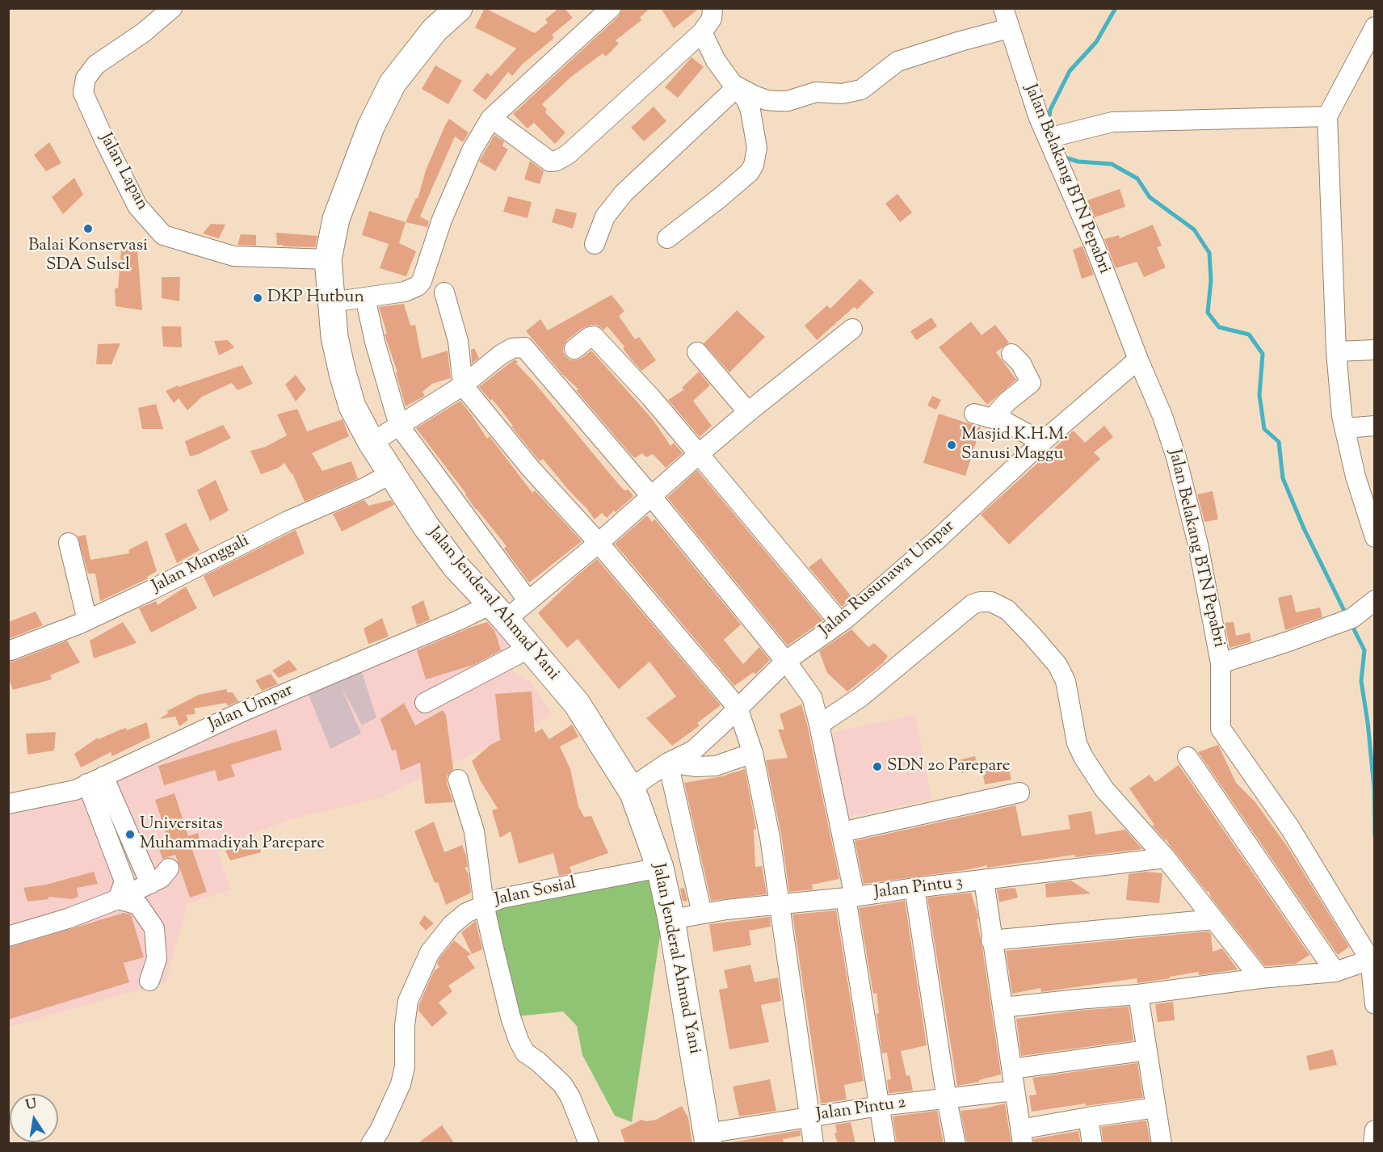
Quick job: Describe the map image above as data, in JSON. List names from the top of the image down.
{
  "streets": {
    "highway": ["Jalan Jenderal Ahmad Yani"],
    "street": [
      "Jalan Lapan",
      "Jalan Belakang BTN Pepabri",
      "Jalan Manggali",
      "Jalan Rusunawa Umpar",
      "Jalan Umpar",
      "Jalan Pintu 3",
      "Jalan Sosial",
      "Jalan Pintu 2"
    ]
  },
  "crossings": [
    ["Jalan Lapan", "Jalan Jenderal Ahmad Yani"],
    ["Jalan Belakang BTN Pepabri", "Jalan Rusunawa Umpar"],
    ["Jalan Manggali", "Jalan Jenderal Ahmad Yani"],
    ["Jalan Rusunawa Umpar", "Jalan Jenderal Ahmad Yani"],
    ["Jalan Jenderal Ahmad Yani", "Jalan Umpar"],
    ["Jalan Jenderal Ahmad Yani", "Jalan Pintu 3"],
    ["Jalan Jenderal Ahmad Yani", "Jalan Sosial"],
    ["Jalan Jenderal Ahmad Yani", "Jalan Pintu 2"]
  ],
  "places": [
    "Balai Konservasi SDA Sulsel",
    "DKP Hutbun",
    "Masjid K.H.M. Sanusi Maggu",
    "SDN 20 Parepare",
    "Universitas Muhammadiyah Parepare"
  ],
  "north": "top"
}
